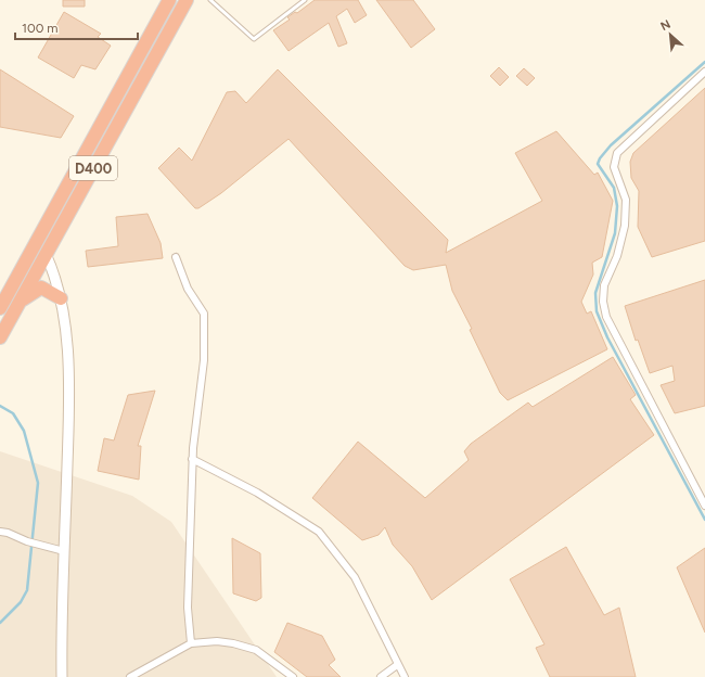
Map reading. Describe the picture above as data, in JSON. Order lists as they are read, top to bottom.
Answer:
{
  "streets": {
    "highway": ["D400"]
  },
  "scale_bar": "100 m",
  "north": "top left"
}
